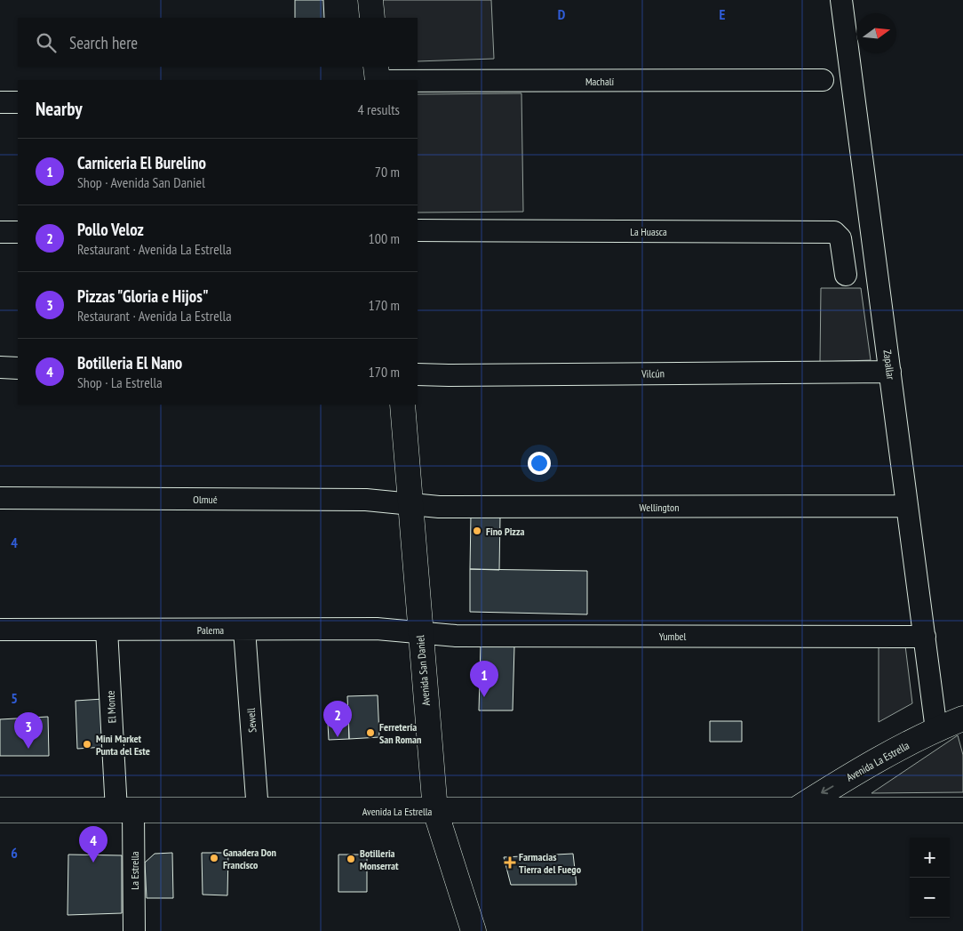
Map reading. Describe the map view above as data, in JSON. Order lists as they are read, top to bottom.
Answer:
{
  "streets": {
    "main road": ["Avenida San Daniel", "Avenida La Estrella"],
    "street": [
      "Machalí",
      "La Huasca",
      "Zapallar",
      "Vilcún",
      "Olmué",
      "Wellington",
      "Palema",
      "Yumbel",
      "El Monte",
      "Sewell",
      "La Estrella"
    ]
  },
  "crossings": [
    ["Zapallar", "Vilcún"],
    ["Zapallar", "Wellington"],
    ["Zapallar", "Yumbel"],
    ["Zapallar", "Avenida La Estrella"],
    ["Olmué", "Wellington"],
    ["Olmué", "Avenida San Daniel"],
    ["Wellington", "Avenida San Daniel"],
    ["Palema", "Yumbel"],
    ["Palema", "Avenida San Daniel"],
    ["Palema", "El Monte"],
    ["Palema", "Sewell"],
    ["Yumbel", "Avenida San Daniel"],
    ["Avenida San Daniel", "Avenida La Estrella"],
    ["El Monte", "Avenida La Estrella"],
    ["El Monte", "La Estrella"],
    ["Sewell", "Avenida La Estrella"],
    ["Avenida La Estrella", "La Estrella"]
  ],
  "places": {
    "other": [
      "Fino Pizza",
      "Ferretería San Roman",
      "Mini Market Punta del Este",
      "Ganadera Don Francisco",
      "Botilleria Monserrat"
    ],
    "health": ["Farmacias Tierra del Fuego"]
  },
  "north": "right",
  "page": {
    "search": "Search here",
    "heading": ["Nearby", "4 results"],
    "list": [
      {
        "mark": "1",
        "name": "Carniceria El Burelino",
        "note": "Shop · Avenida San Daniel",
        "value": "70 m"
      },
      {
        "mark": "2",
        "name": "Pollo Veloz",
        "note": "Restaurant · Avenida La Estrella",
        "value": "100 m"
      },
      {
        "mark": "3",
        "name": "Pizzas \"Gloria e Hijos\"",
        "note": "Restaurant · Avenida La Estrella",
        "value": "170 m"
      },
      {
        "mark": "4",
        "name": "Botilleria El Nano",
        "note": "Shop · La Estrella",
        "value": "170 m"
      }
    ],
    "pins": [
      "1",
      "2",
      "3",
      "4"
    ],
    "map_buttons": ["+", "−"]
  },
  "grid": {
    "columns": ["D", "E"],
    "rows": ["4", "5", "6"]
  }
}
